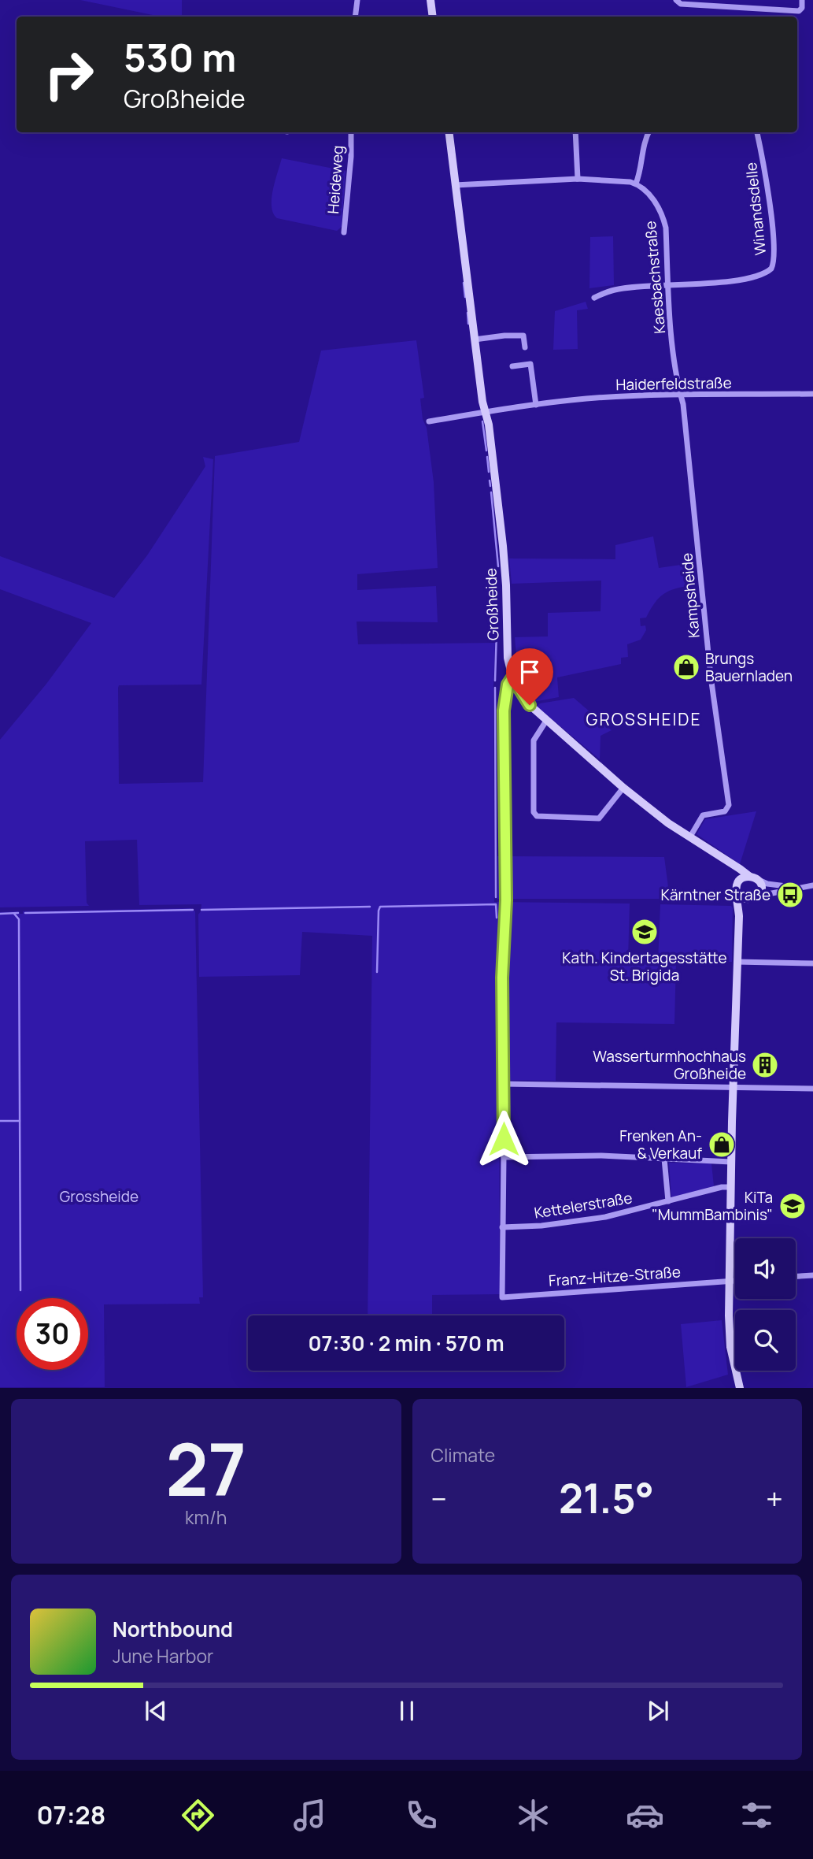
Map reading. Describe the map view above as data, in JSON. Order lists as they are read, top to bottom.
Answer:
{
  "streets": {
    "street": [
      "Heideweg",
      "Winandsdelle",
      "Kaesbachstraße",
      "Haiderfeldstraße",
      "Kampsheide",
      "Großheide",
      "Kettelerstraße",
      "Franz-Hitze-Straße"
    ]
  },
  "crossings": [
    ["Winandsdelle", "Kaesbachstraße"],
    ["Kaesbachstraße", "Haiderfeldstraße"],
    ["Kaesbachstraße", "Kampsheide"],
    ["Haiderfeldstraße", "Kampsheide"],
    ["Haiderfeldstraße", "Großheide"],
    ["Kampsheide", "Großheide"],
    ["Kettelerstraße", "Franz-Hitze-Straße"]
  ],
  "districts": ["GROSSHEIDE"],
  "parks": ["Grossheide"],
  "places": {
    "shop": ["Brungs Bauernladen", "Frenken An- & Verkauf"],
    "bus stop": ["Kärntner Straße"],
    "school or university": ["Kath. Kindertagesstätte St. Brigida", "KiTa \"MummBambinis\""],
    "building": ["Wasserturmhochhaus Großheide"]
  },
  "page": {
    "turn": ["530 m", "Großheide"],
    "limit": "30",
    "trip": "07:30 · 2 min · 570 m",
    "tile": [
      ["27", "km/h"],
      "Climate"
    ],
    "heat": ["−", "21.5°", "+"],
    "song": ["Northbound", "June Harbor"],
    "tabs": "07:28"
  }
}
